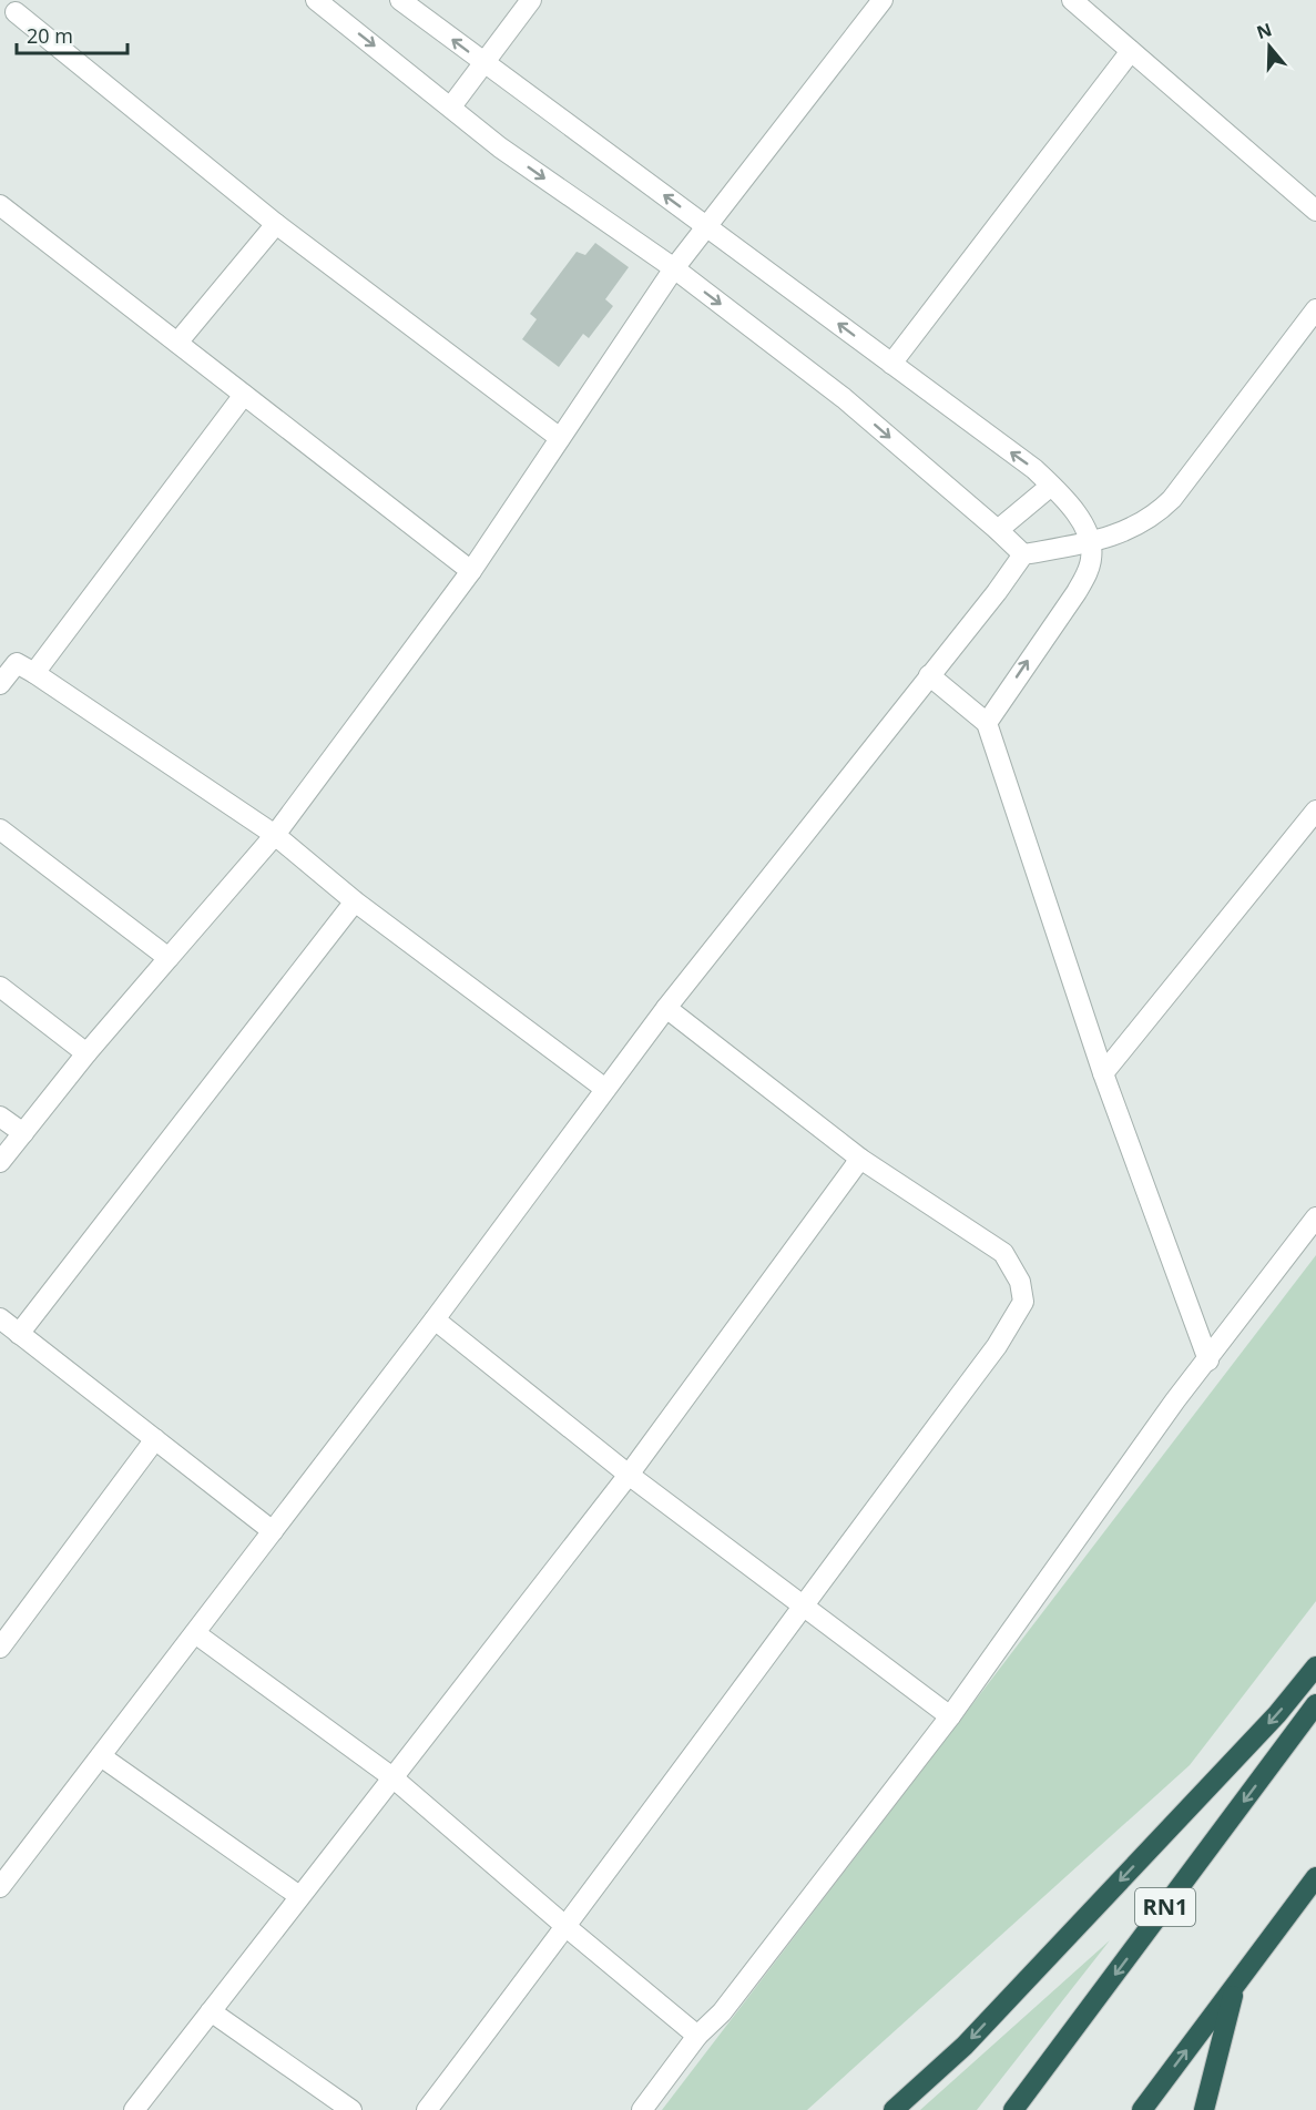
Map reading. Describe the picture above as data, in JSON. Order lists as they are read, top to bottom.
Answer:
{
  "streets": {
    "highway": ["RN1"]
  },
  "scale_bar": "20 m",
  "north": "top"
}
